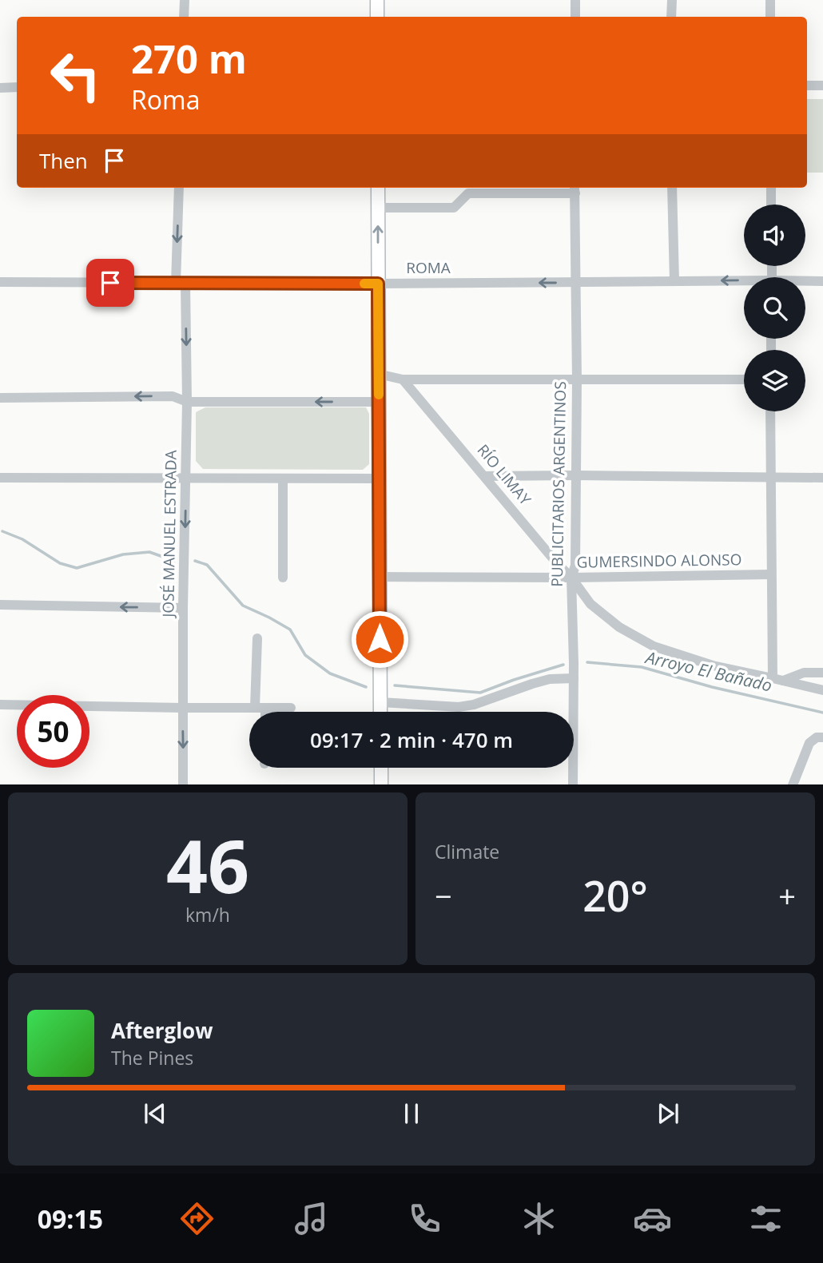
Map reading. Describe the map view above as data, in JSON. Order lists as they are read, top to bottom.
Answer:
{
  "streets": {
    "street": [
      "ROMA",
      "RÍO LIMAY",
      "PUBLICITARIOS ARGENTINOS",
      "JOSÉ MANUEL ESTRADA",
      "GUMERSINDO ALONSO"
    ]
  },
  "crossings": [
    ["ROMA", "PUBLICITARIOS ARGENTINOS"],
    ["ROMA", "JOSÉ MANUEL ESTRADA"],
    ["RÍO LIMAY", "PUBLICITARIOS ARGENTINOS"],
    ["RÍO LIMAY", "GUMERSINDO ALONSO"],
    ["PUBLICITARIOS ARGENTINOS", "GUMERSINDO ALONSO"]
  ],
  "one_way": ["JOSÉ MANUEL ESTRADA"],
  "water": ["Arroyo El Bañado"],
  "page": {
    "turn": ["270 m", "Roma"],
    "then": "Then",
    "limit": "50",
    "trip": "09:17 · 2 min · 470 m",
    "tile": [
      ["46", "km/h"],
      "Climate"
    ],
    "heat": ["−", "20°", "+"],
    "song": ["Afterglow", "The Pines"],
    "tabs": "09:15"
  }
}
